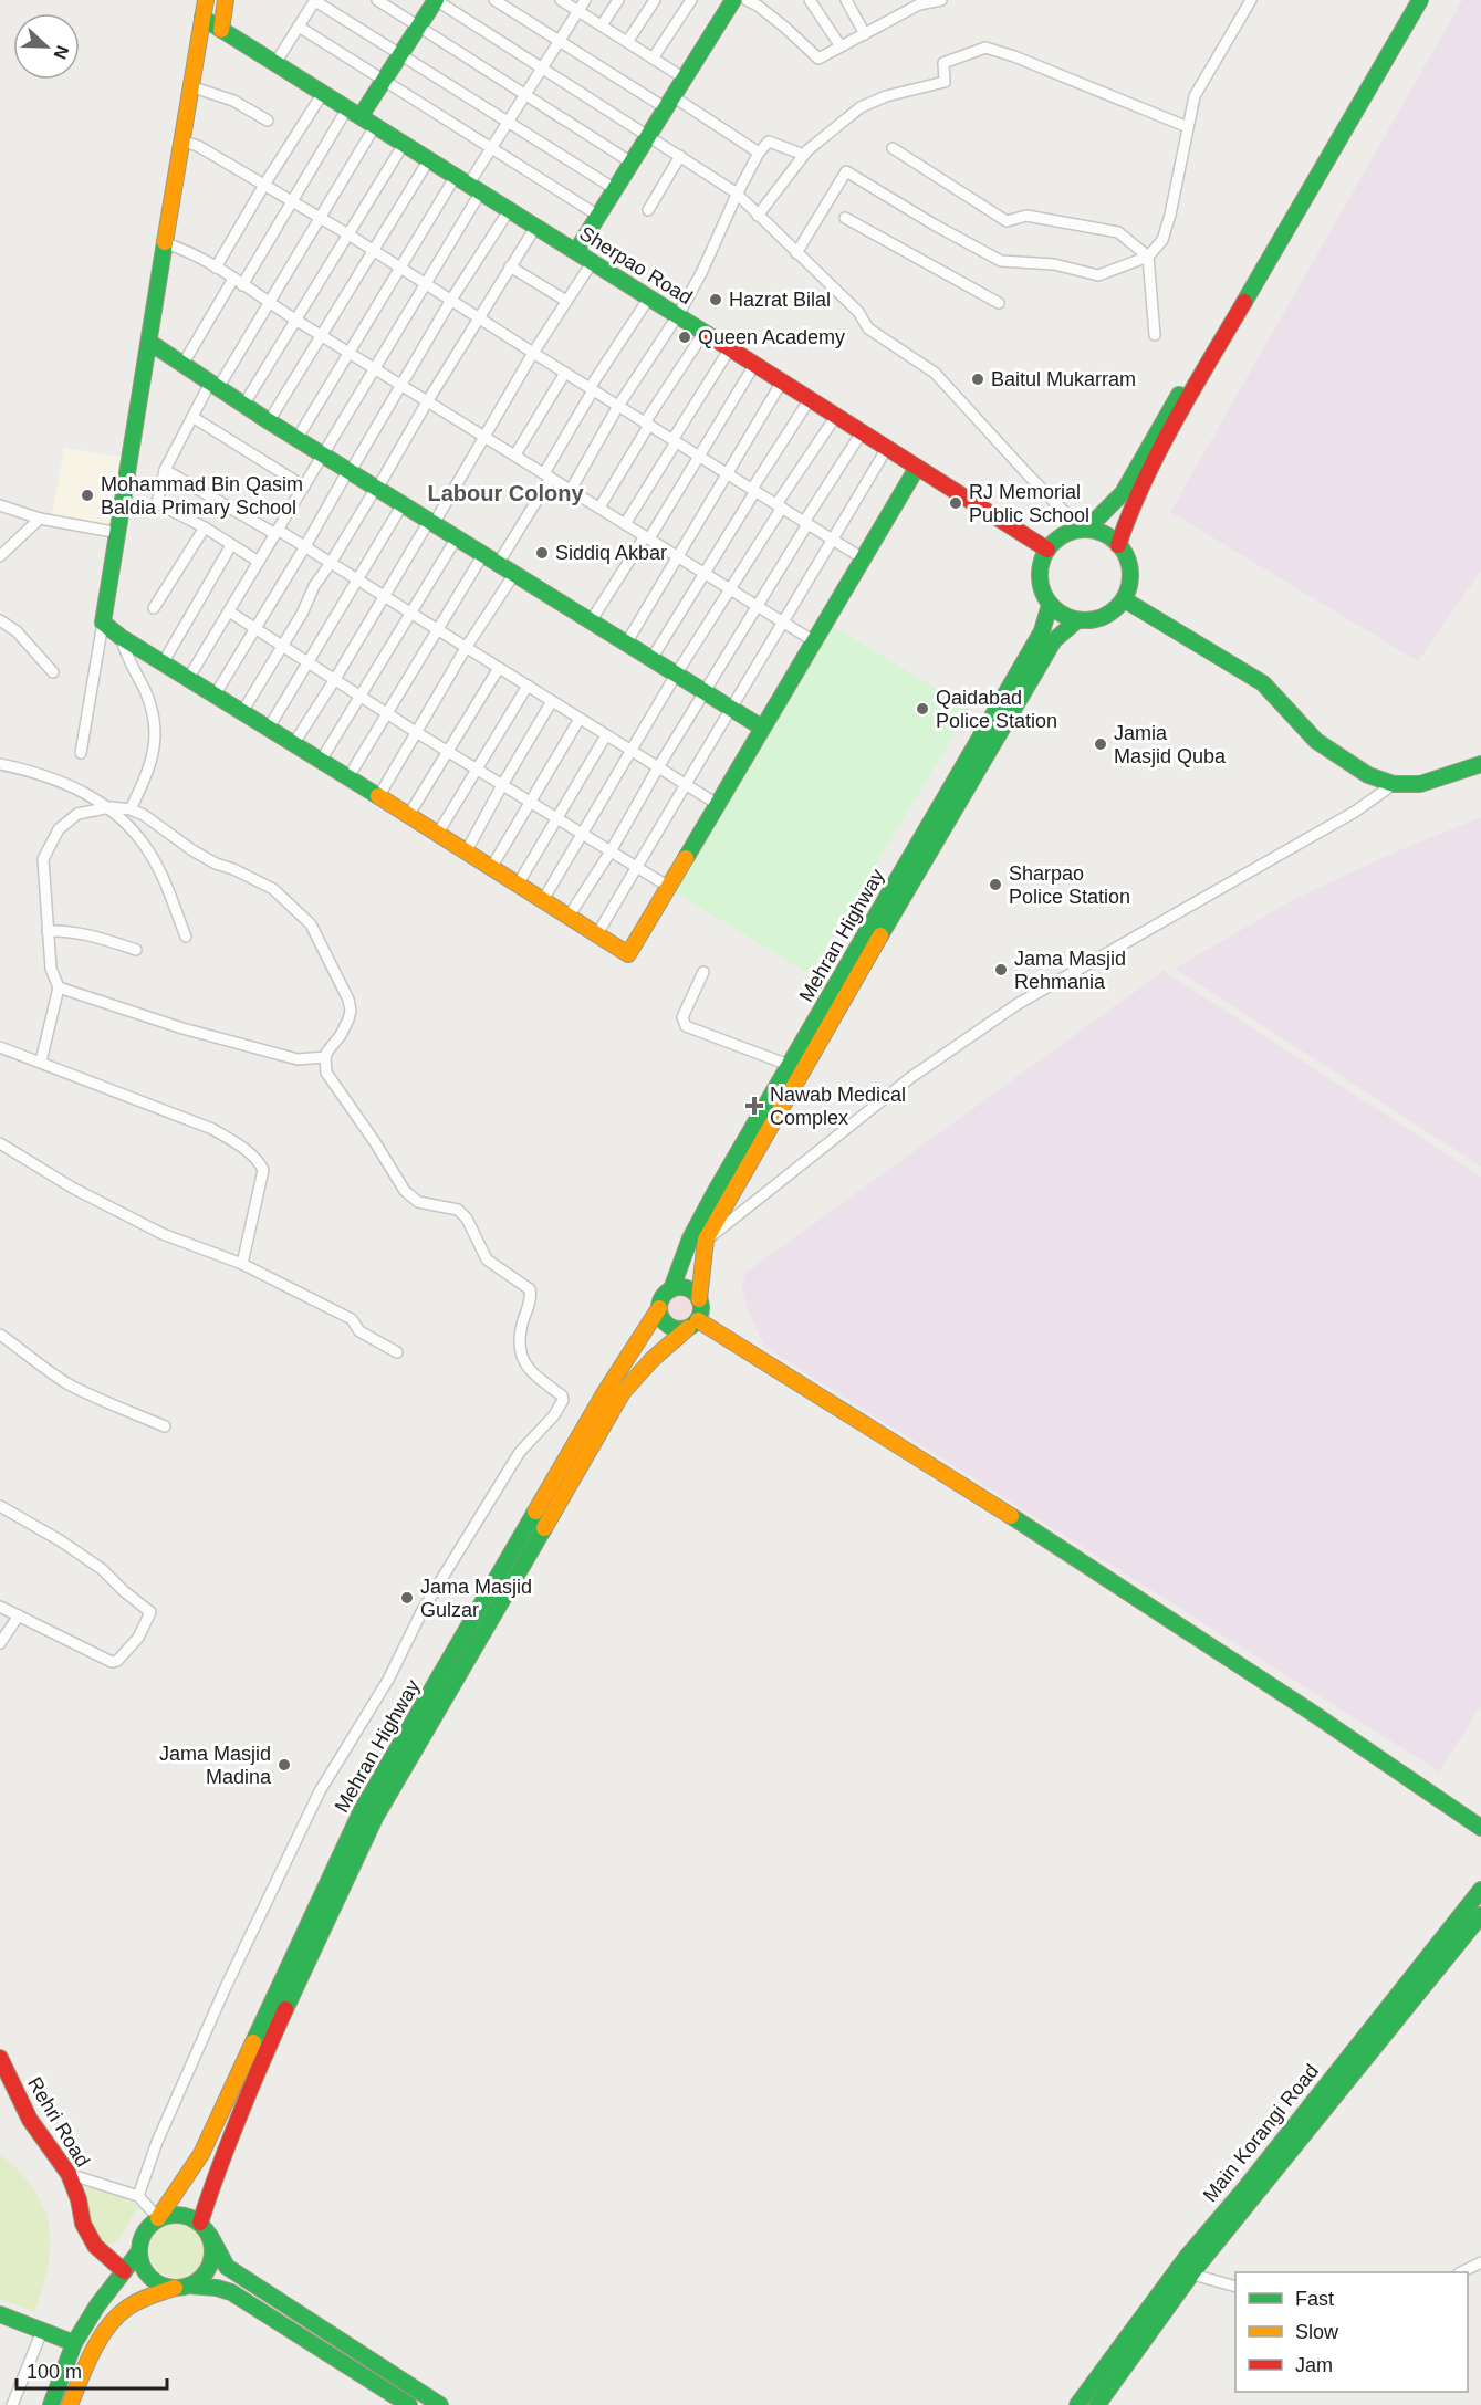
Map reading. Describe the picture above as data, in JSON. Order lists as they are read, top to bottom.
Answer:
{
  "streets": {
    "main road": [
      "Sherpao Road",
      "Mehran Highway",
      "Rehri Road",
      "Main Korangi Road"
    ]
  },
  "crossings": [
    ["Sherpao Road", "Mehran Highway"]
  ],
  "districts": ["Labour Colony"],
  "places": {
    "other": [
      "Hazrat Bilal",
      "Queen Academy",
      "Baitul Mukarram",
      "Mohammad Bin Qasim Baldia Primary School",
      "RJ Memorial Public School",
      "Siddiq Akbar",
      "Qaidabad Police Station",
      "Jamia Masjid Quba",
      "Sharpao Police Station",
      "Jama Masjid Rehmania",
      "Jama Masjid Gulzar",
      "Jama Masjid Madina"
    ],
    "health": ["Nawab Medical Complex"]
  },
  "legend": ["Fast", "Slow", "Jam"],
  "scale_bar": "100 m",
  "north": "right"
}
